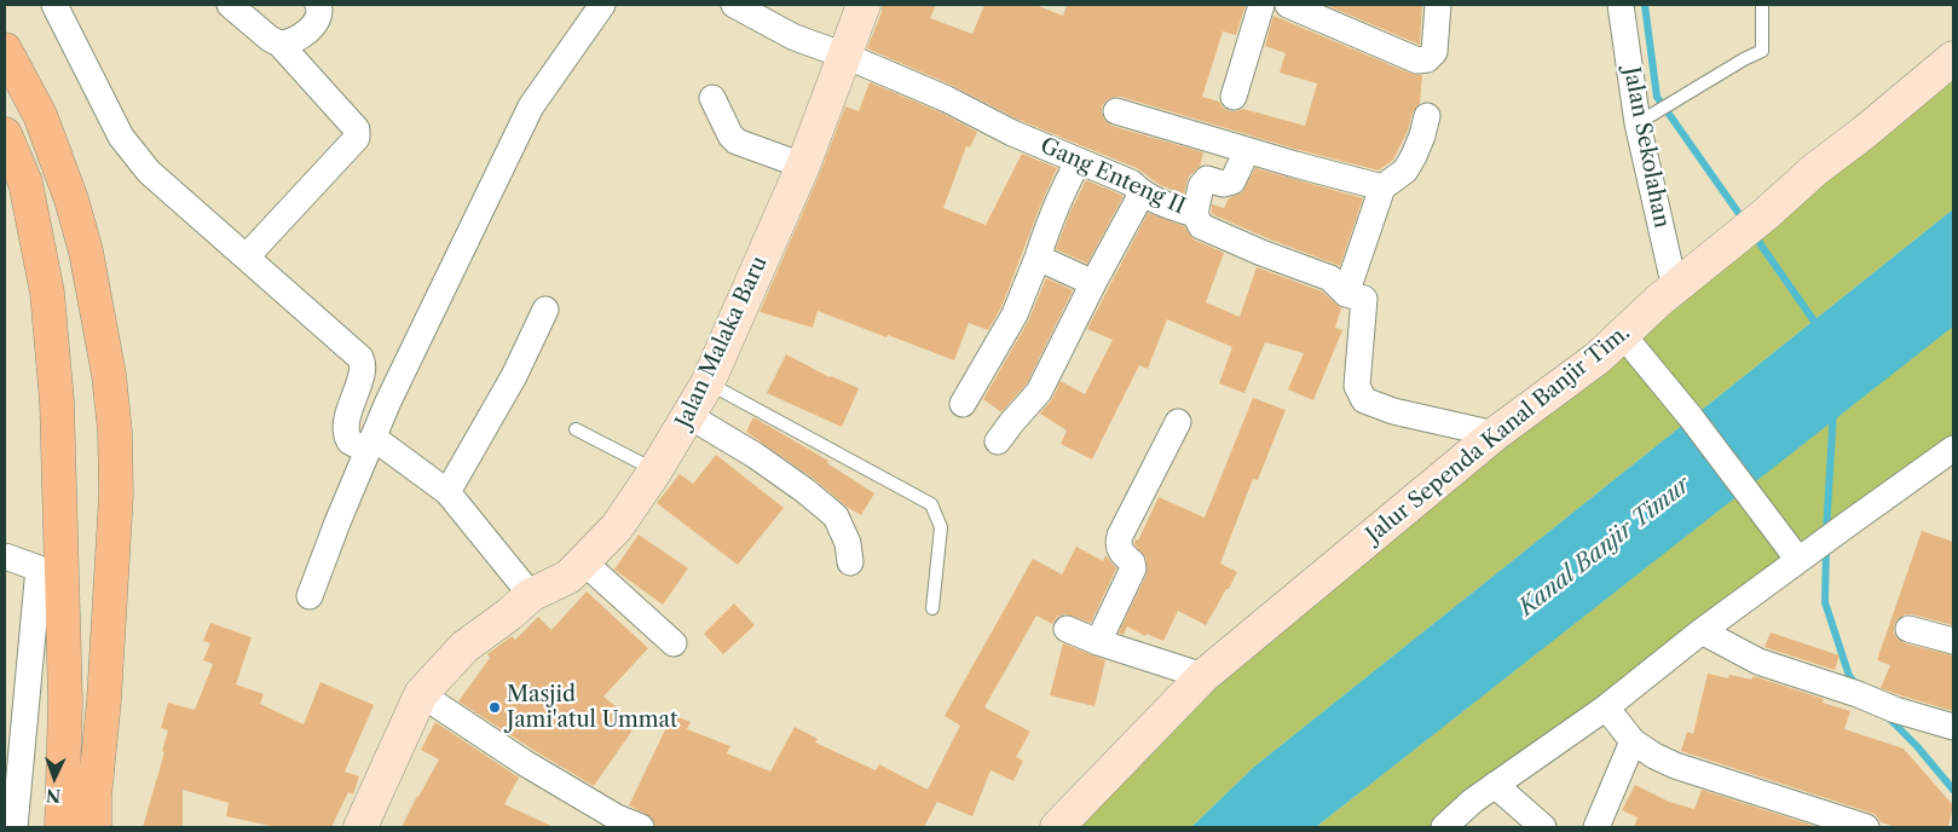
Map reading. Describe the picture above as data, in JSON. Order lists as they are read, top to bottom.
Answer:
{
  "streets": {
    "street": [
      "Jalan Sekolahan",
      "Gang Enteng II",
      "Jalan Malaka Baru",
      "Jalur Sependa Kanal Banjir Tim."
    ]
  },
  "crossings": [
    ["Jalan Sekolahan", "Jalur Sependa Kanal Banjir Tim."],
    ["Gang Enteng II", "Jalan Malaka Baru"],
    ["Gang Enteng II", "Jalur Sependa Kanal Banjir Tim."]
  ],
  "water": ["Kanal Banjir Timur"],
  "places": ["Masjid Jami'atul Ummat"],
  "north": "bottom"
}
